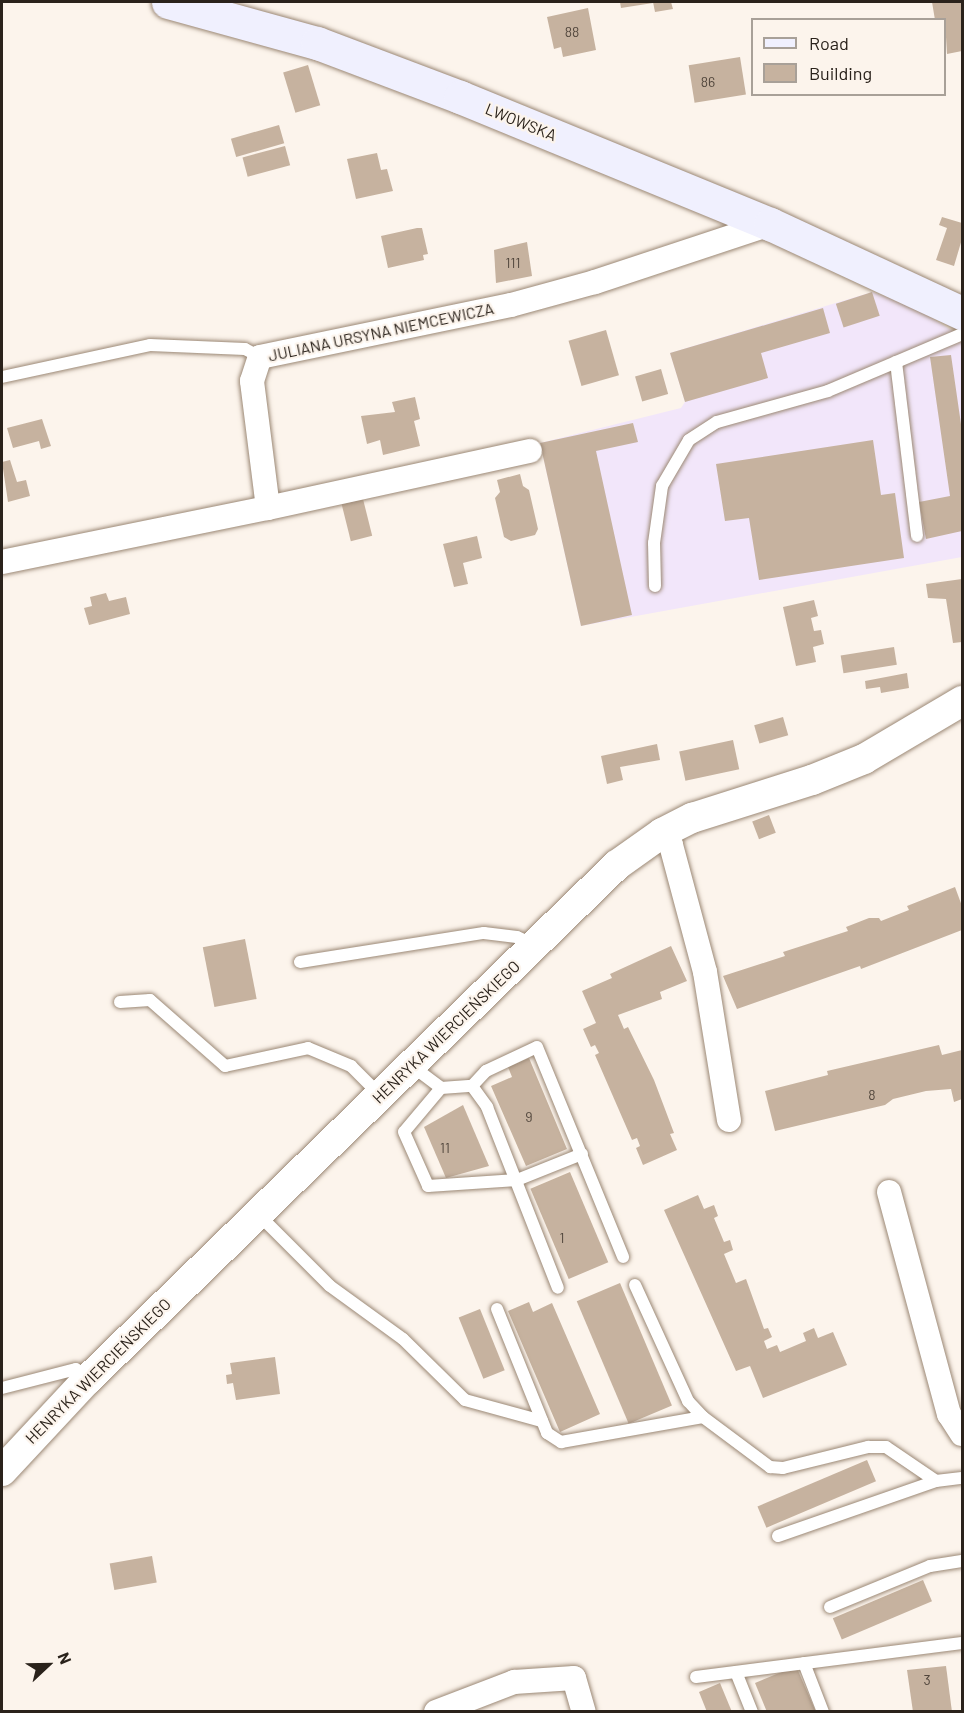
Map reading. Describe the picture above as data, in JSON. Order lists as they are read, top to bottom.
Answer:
{
  "streets": {
    "main road": ["LWOWSKA"],
    "street": ["JULIANA URSYNA NIEMCEWICZA", "HENRYKA WIERCIEŃSKIEGO"]
  },
  "crossings": [
    ["LWOWSKA", "JULIANA URSYNA NIEMCEWICZA"]
  ],
  "house_numbers": [
    "88",
    "86",
    "111",
    "8",
    "9",
    "11",
    "1",
    "3"
  ],
  "legend": ["Road", "Building"],
  "north": "right"
}
